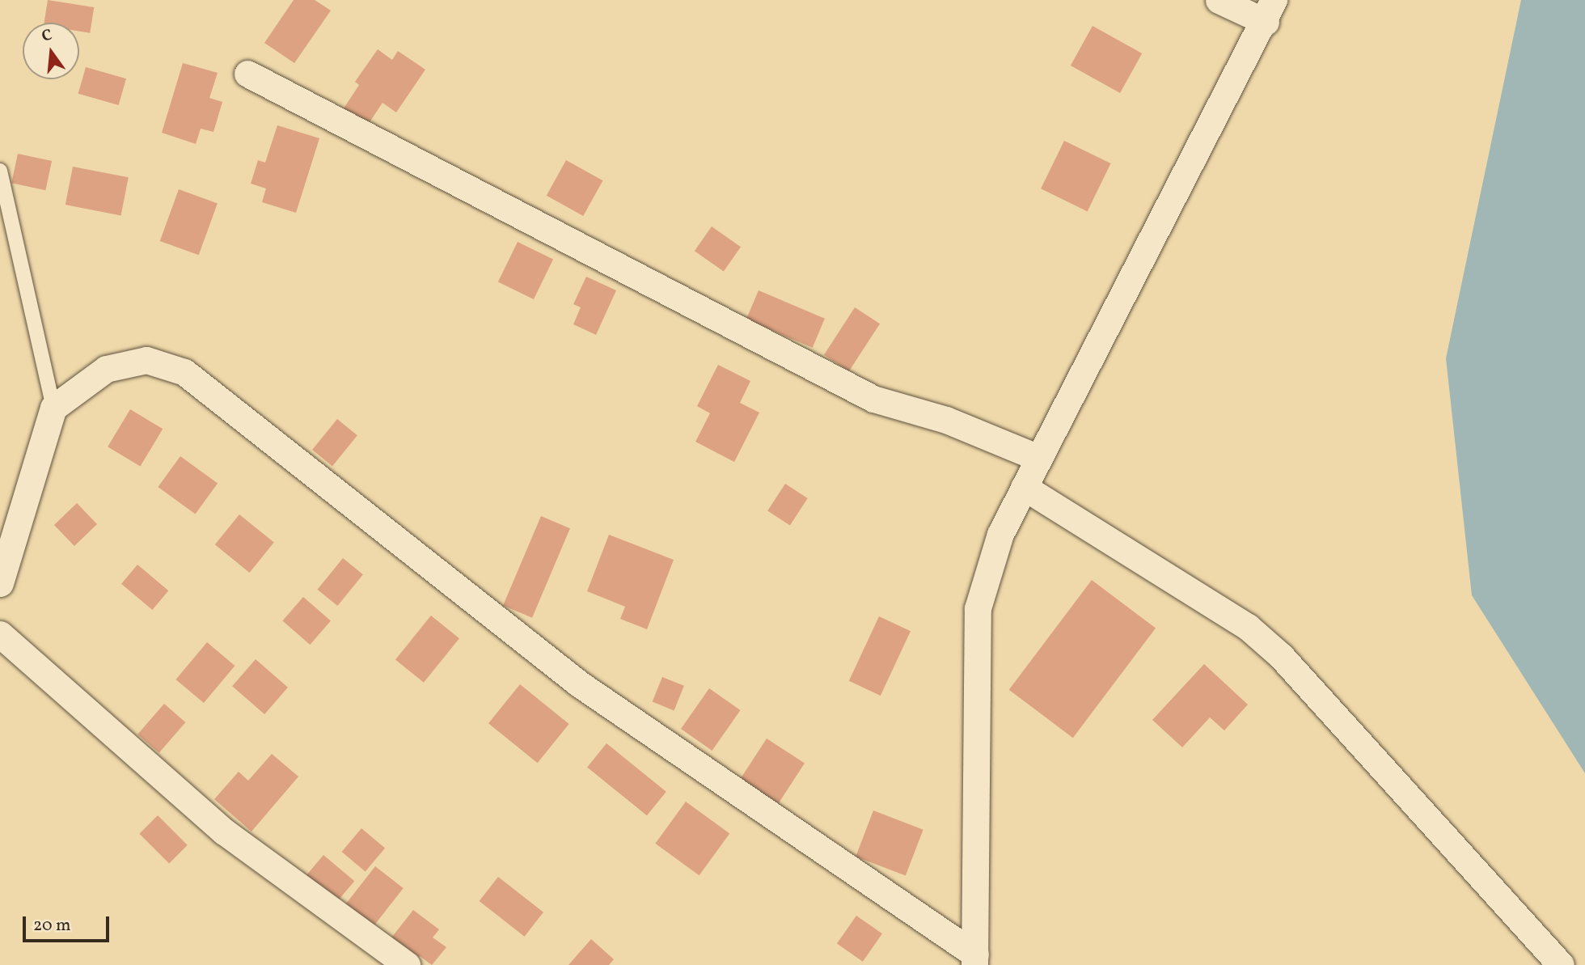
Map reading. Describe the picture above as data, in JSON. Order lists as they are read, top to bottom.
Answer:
{
  "scale_bar": "20 m",
  "north": "top"
}
